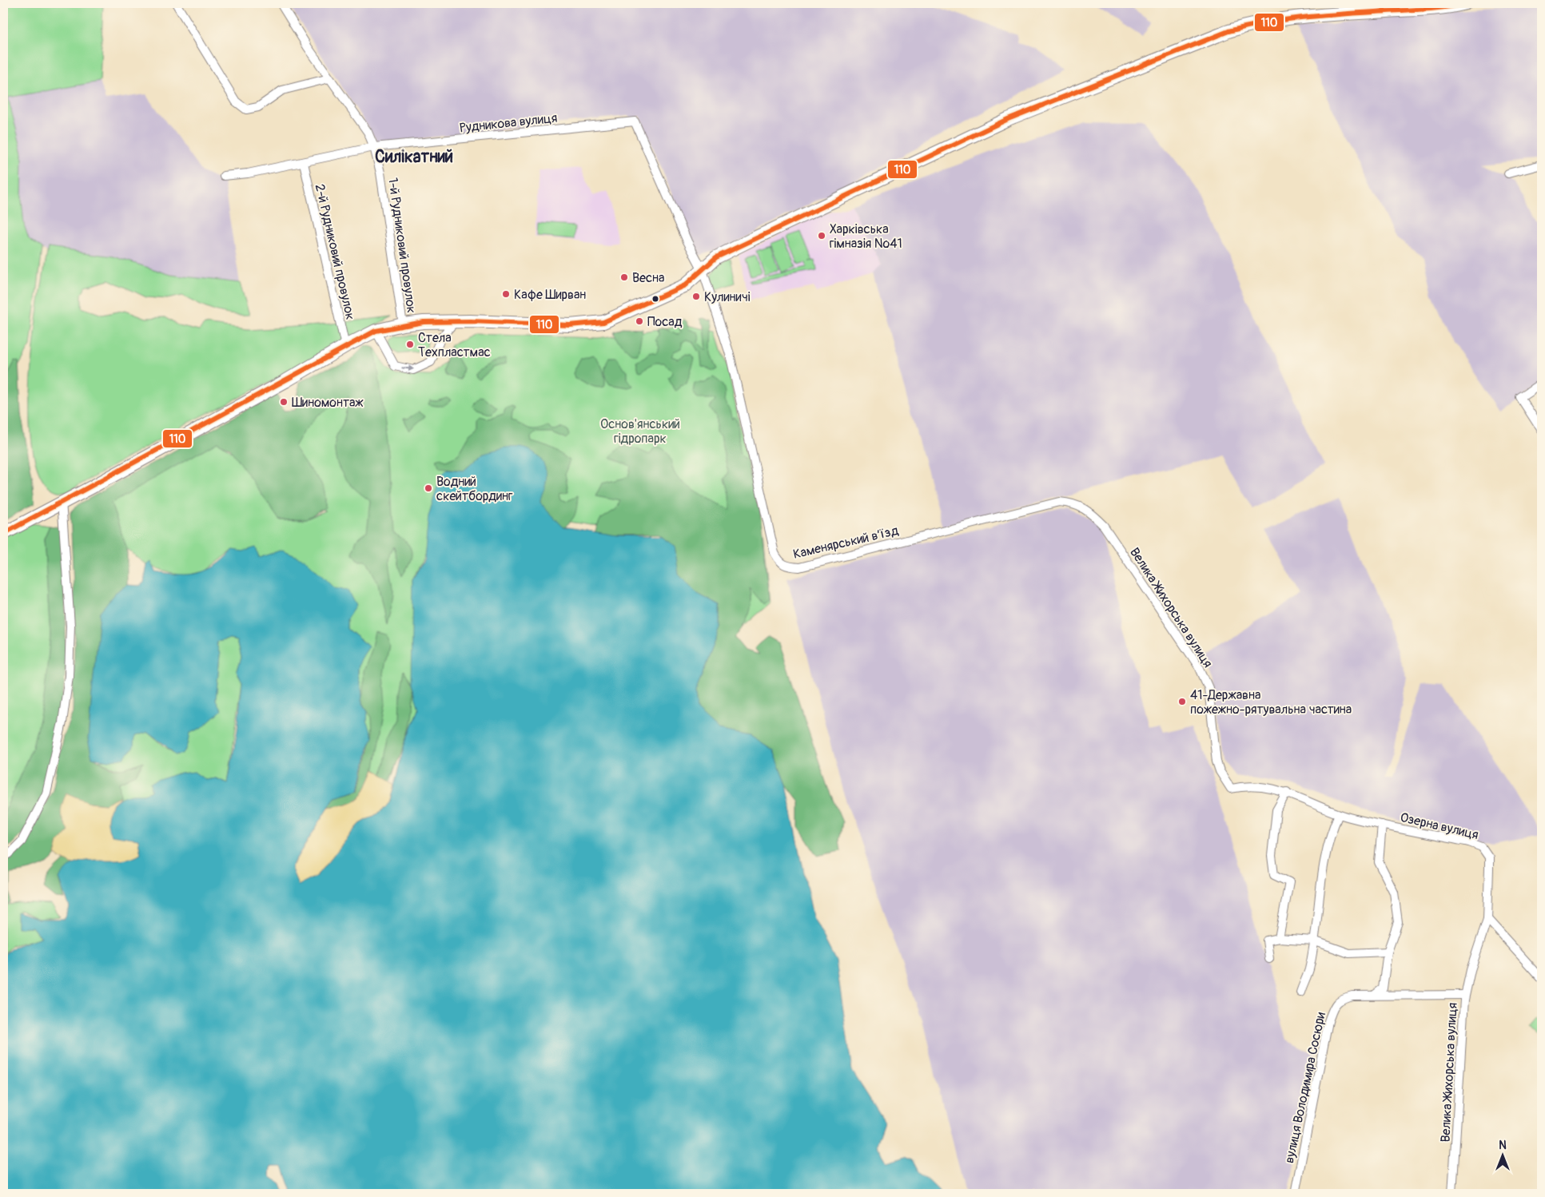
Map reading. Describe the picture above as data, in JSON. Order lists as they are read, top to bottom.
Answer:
{
  "streets": {
    "street": [
      "Рудникова вулиця",
      "1-й Рудниковий провулок",
      "2-й Рудниковий провулок",
      "Каменярський в’їзд",
      "Велика Жихорська вулиця",
      "Озерна вулиця",
      "вулиця Володимира Сосюри"
    ]
  },
  "crossings": [
    ["Рудникова вулиця", "1-й Рудниковий провулок"],
    ["Рудникова вулиця", "2-й Рудниковий провулок"],
    ["Рудникова вулиця", "Каменярський в’їзд"],
    ["Каменярський в’їзд", "Велика Жихорська вулиця"],
    ["Велика Жихорська вулиця", "Озерна вулиця"],
    ["Велика Жихорська вулиця", "вулиця Володимира Сосюри"],
    ["Озерна вулиця", "вулиця Володимира Сосюри"]
  ],
  "districts": ["Силікатний"],
  "parks": ["Основ'янський гідропарк"],
  "places": [
    "Харківська гімназія №41",
    "Весна",
    "Кафе Ширван",
    "Кулиничі",
    "Посад",
    "Стела Техпластмас",
    "Шиномонтаж",
    "Водний скейтбординг",
    "41-Державна пожежно-рятувальна частина"
  ],
  "lines": ["transit line 110"],
  "north": "top"
}
